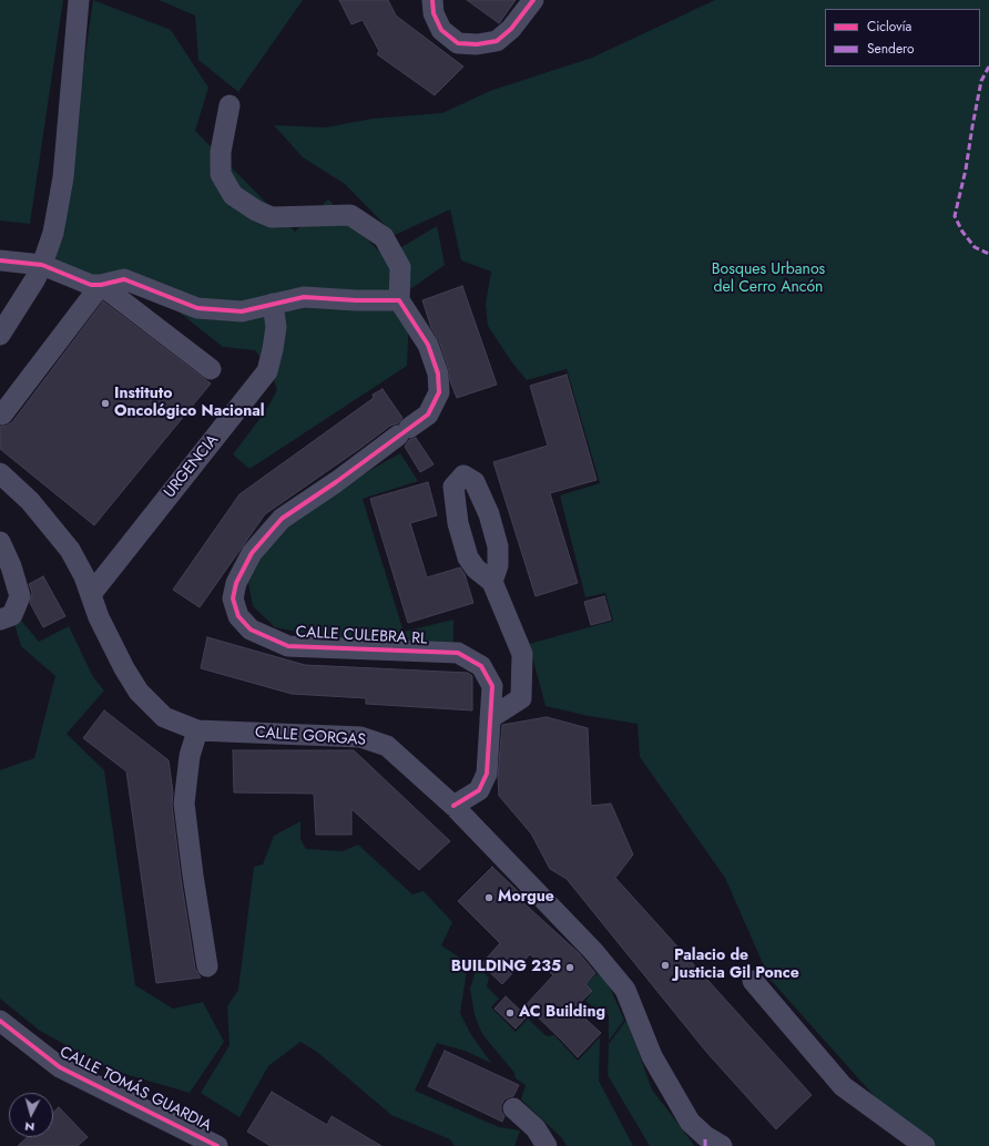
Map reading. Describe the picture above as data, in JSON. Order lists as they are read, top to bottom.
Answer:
{
  "streets": {
    "street": [
      "URGENCIA",
      "CALLE CULEBRA RL",
      "CALLE GORGAS",
      "CALLE TOMÁS GUARDIA"
    ]
  },
  "crossings": [
    ["URGENCIA", "CALLE GORGAS"],
    ["CALLE CULEBRA RL", "CALLE GORGAS"]
  ],
  "parks": ["Bosques Urbanos del Cerro Ancón"],
  "places": [
    "Instituto Oncológico Nacional",
    "Morgue",
    "Palacio de Justicia Gil Ponce",
    "BUILDING 235",
    "AC Building"
  ],
  "legend": ["Ciclovía", "Sendero"],
  "north": "bottom"
}
